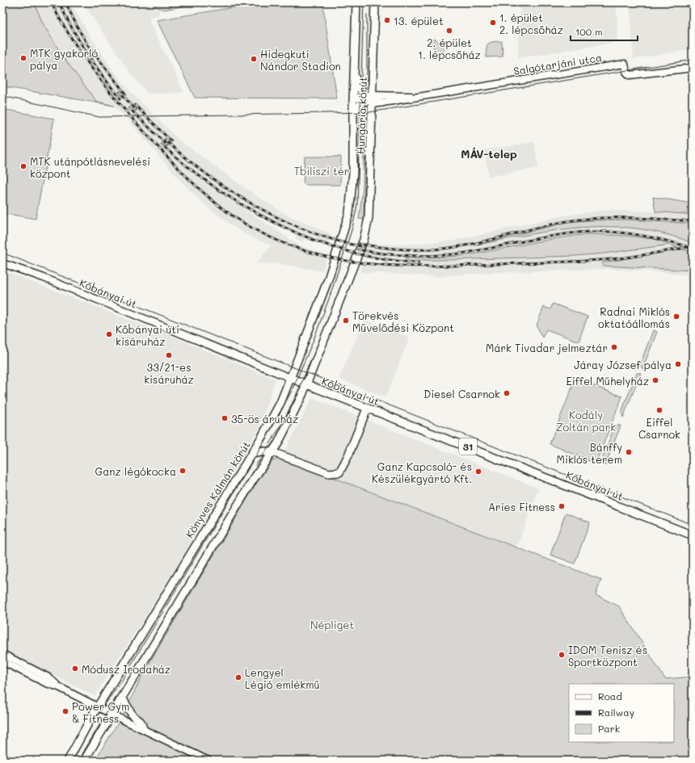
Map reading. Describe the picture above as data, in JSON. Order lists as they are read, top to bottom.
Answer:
{
  "streets": {
    "main road": [
      "Hungária körút",
      "Kőbányai út",
      "31",
      "Könyves Kálmán körút"
    ],
    "street": ["Salgótarjáni utca"]
  },
  "crossings": [
    ["Salgótarjáni utca", "Hungária körút"],
    ["Hungária körút", "Kőbányai út"],
    ["Hungária körút", "Könyves Kálmán körút"],
    ["Kőbányai út", "Könyves Kálmán körút"]
  ],
  "districts": ["MÁV-telep"],
  "parks": ["Tbiliszi tér", "Kodály Zoltán park", "Népliget"],
  "places": [
    "13. épület",
    "1. épület 2. lépcsőház",
    "2. épület 1. lépcsőház",
    "MTK gyakorló pálya",
    "Hidegkuti Nándor Stadion",
    "MTK utánpótlásnevelési központ",
    "Radnai Miklós oktatóállomás",
    "Törekvés Művelődési Központ",
    "Kőbányai úti kisáruház",
    "Márk Tivadar jelmeztár",
    "33/21-es kisáruház",
    "Járay József pálya",
    "Eiffel Műhelyház",
    "Diesel Csarnok",
    "Eiffel Csarnok",
    "35-ös áruház",
    "Bánffy Miklós terem",
    "Ganz légókocka",
    "Ganz Kapcsoló- és Készülékgyártó Kft.",
    "Aries Fitness",
    "IDOM Tenisz és Sportközpont",
    "Módusz Irodaház",
    "Lengyel Légió emlékmű",
    "Power Gym & Fitness"
  ],
  "legend": ["Road", "Railway", "Park"],
  "scale_bar": "100 m"
}
